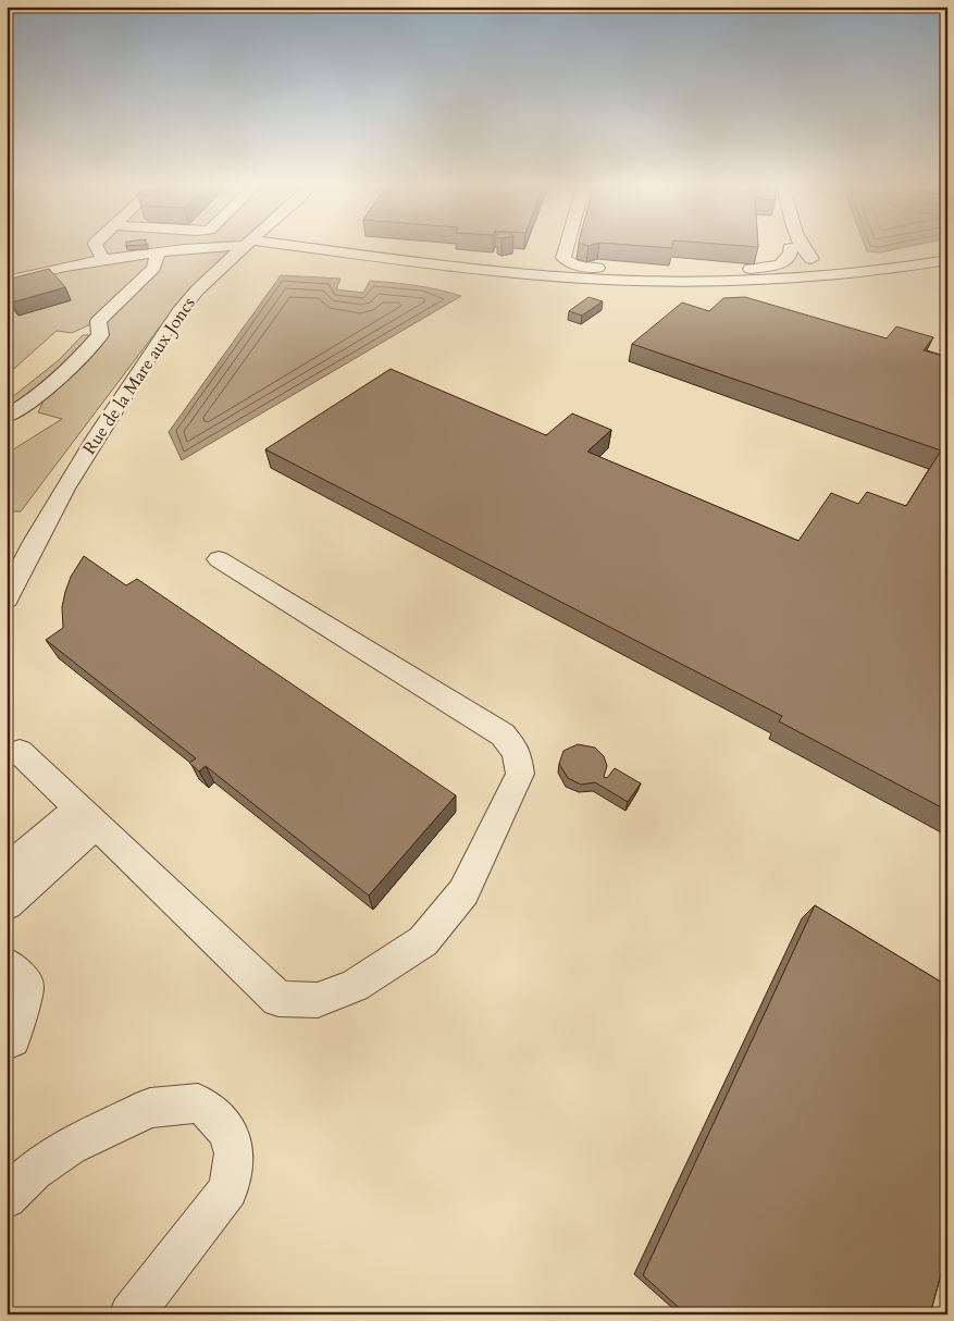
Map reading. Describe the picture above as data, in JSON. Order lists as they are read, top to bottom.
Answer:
{
  "streets": {
    "street": ["Rue de la Mare aux Joncs"]
  }
}
